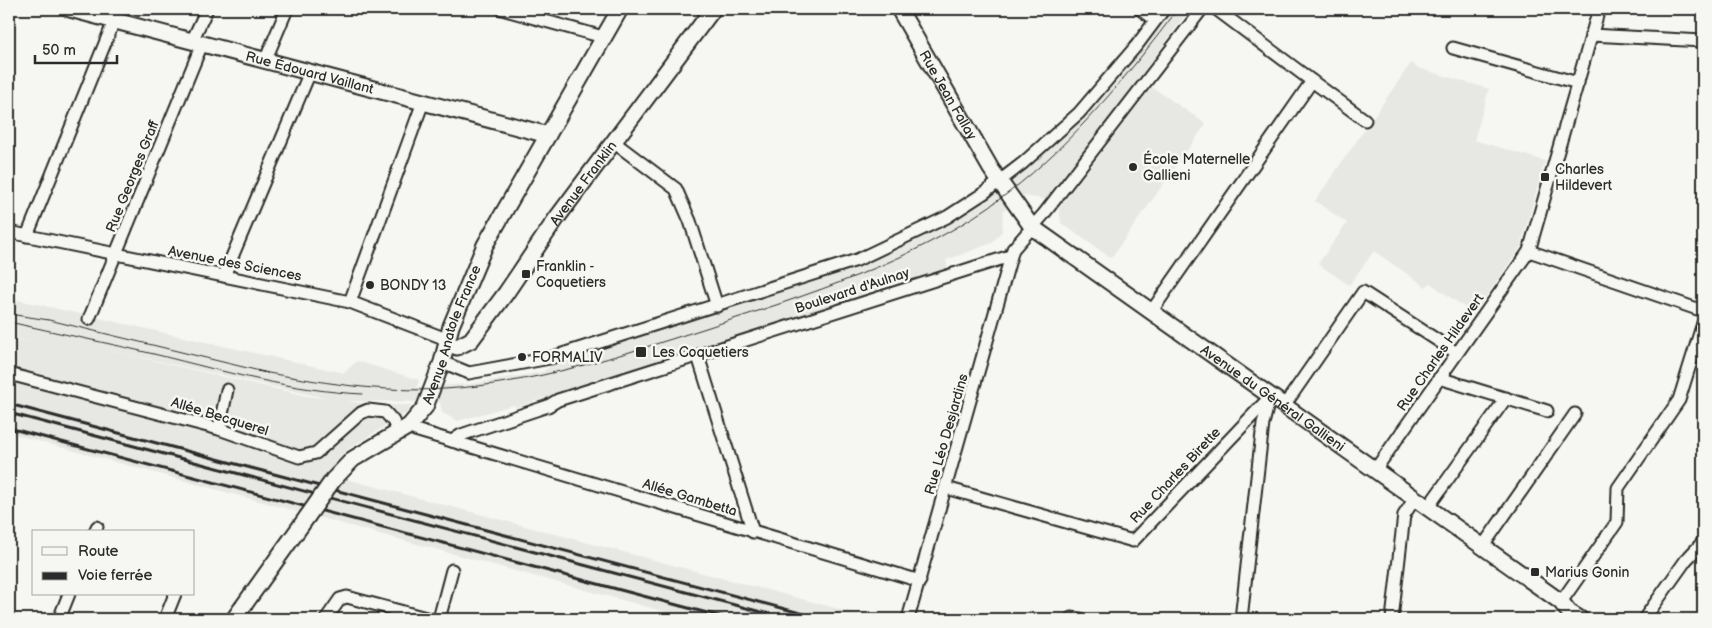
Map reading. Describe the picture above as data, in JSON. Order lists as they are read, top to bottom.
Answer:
{
  "streets": {
    "street": [
      "Rue Édouard Vaillant",
      "Rue Jean Fallay",
      "Rue Georges Graff",
      "Avenue Franklin",
      "Avenue des Sciences",
      "Boulevard d'Aulnay",
      "Avenue Anatole France",
      "Rue Charles Hildevert",
      "Avenue du Général Gallieni",
      "Allée Becquerel",
      "Rue Léo Desjardins",
      "Rue Charles Birette",
      "Allée Gambetta"
    ]
  },
  "crossings": [
    ["Rue Édouard Vaillant", "Rue Georges Graff"],
    ["Rue Édouard Vaillant", "Avenue Anatole France"],
    ["Rue Jean Fallay", "Boulevard d'Aulnay"],
    ["Rue Jean Fallay", "Avenue du Général Gallieni"],
    ["Rue Georges Graff", "Avenue des Sciences"],
    ["Avenue Franklin", "Avenue des Sciences"],
    ["Avenue Franklin", "Avenue Anatole France"],
    ["Avenue des Sciences", "Avenue Anatole France"],
    ["Boulevard d'Aulnay", "Avenue Anatole France"],
    ["Boulevard d'Aulnay", "Avenue du Général Gallieni"],
    ["Boulevard d'Aulnay", "Rue Léo Desjardins"],
    ["Boulevard d'Aulnay", "Allée Gambetta"],
    ["Avenue Anatole France", "Allée Becquerel"],
    ["Rue Charles Hildevert", "Avenue du Général Gallieni"],
    ["Avenue du Général Gallieni", "Rue Charles Birette"],
    ["Rue Léo Desjardins", "Rue Charles Birette"],
    ["Rue Léo Desjardins", "Allée Gambetta"]
  ],
  "places": {
    "other": ["École Maternelle Gallieni", "BONDY 13", "FORMALIV"],
    "transit": [
      "Charles Hildevert",
      "Franklin - Coquetiers",
      "Les Coquetiers",
      "Marius Gonin"
    ]
  },
  "legend": ["Route", "Voie ferrée"],
  "scale_bar": "50 m"
}
